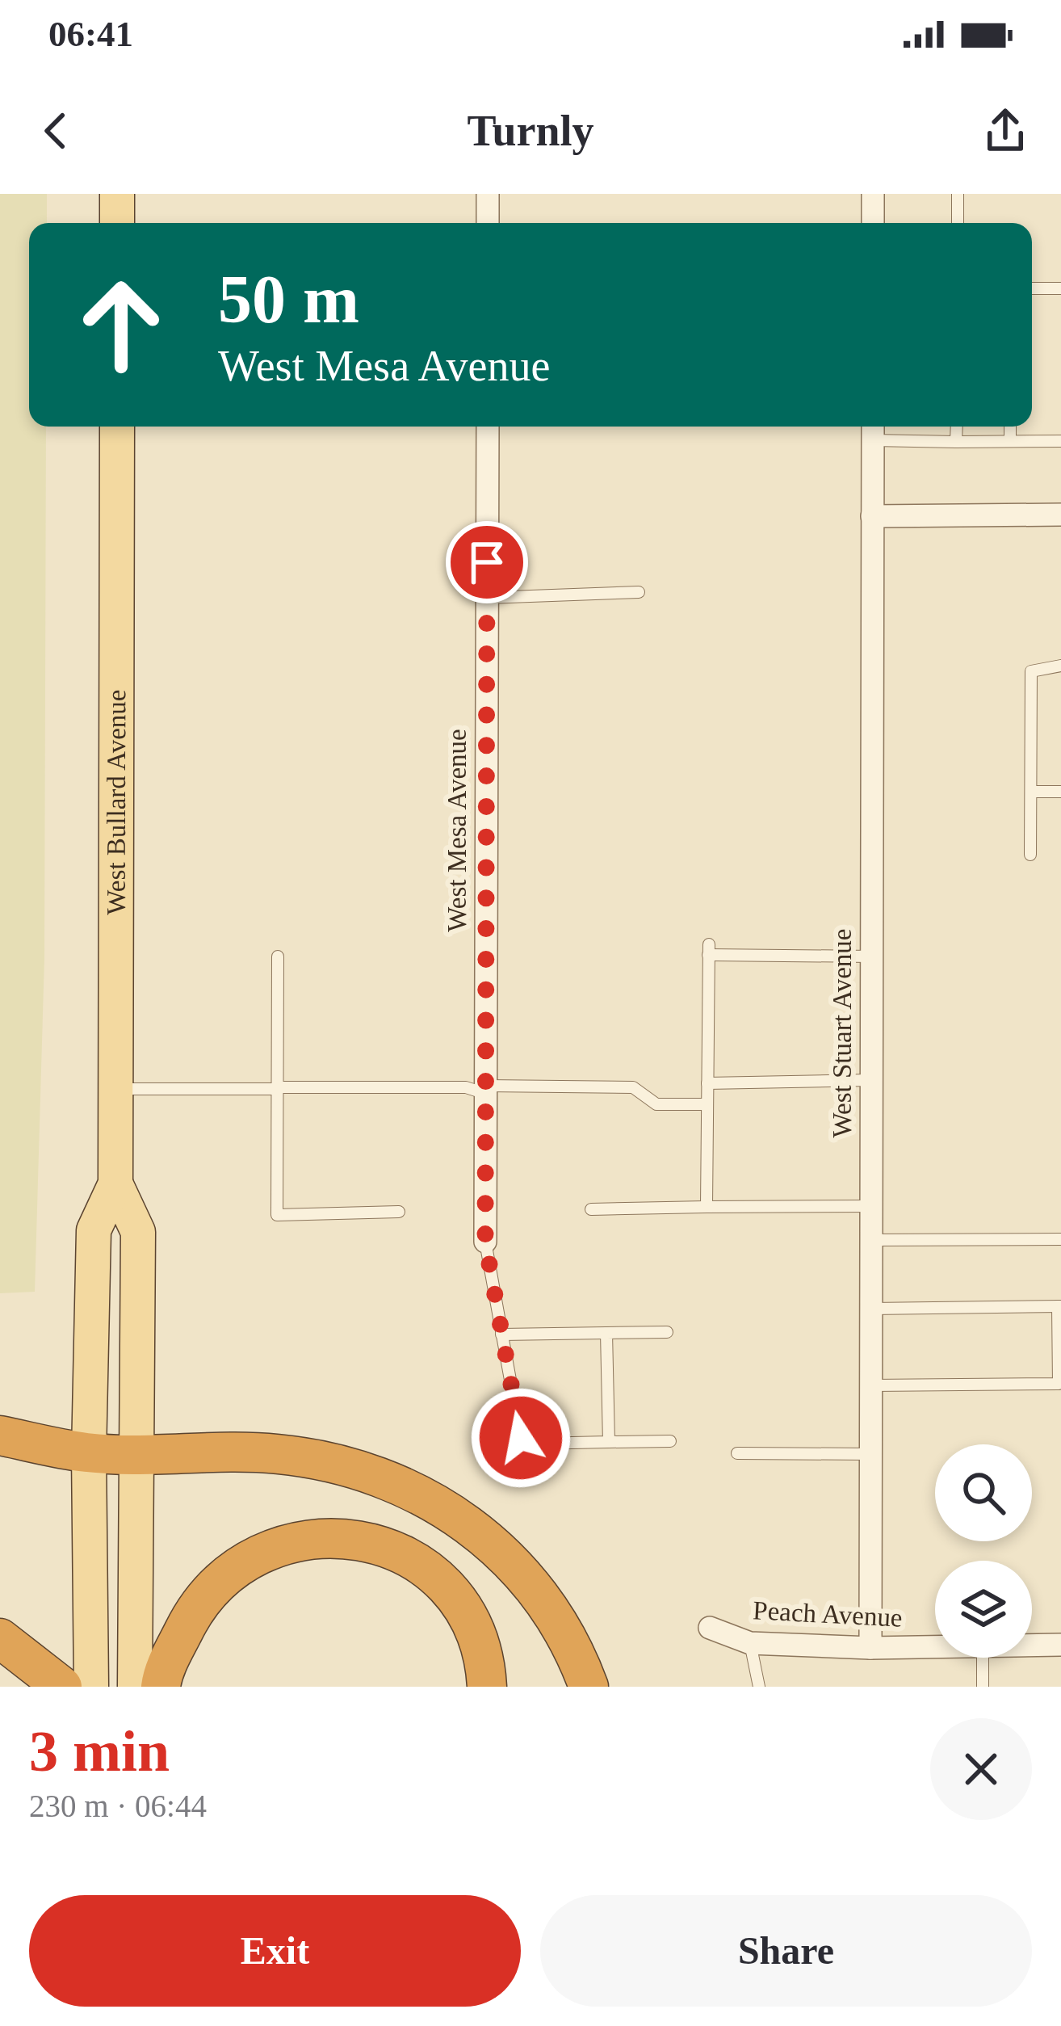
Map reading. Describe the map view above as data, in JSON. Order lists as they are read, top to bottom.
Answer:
{
  "streets": {
    "main road": ["West Bullard Avenue"],
    "street": ["West Mesa Avenue", "West Stuart Avenue", "Peach Avenue"]
  },
  "crossings": [
    ["West Stuart Avenue", "Peach Avenue"]
  ],
  "page": {
    "status": "06:41",
    "header": "Turnly",
    "turn": ["50 m", "West Mesa Avenue"],
    "heading": ["3 min", "230 m · 06:44"],
    "buttons": ["Exit", "Share"]
  }
}
